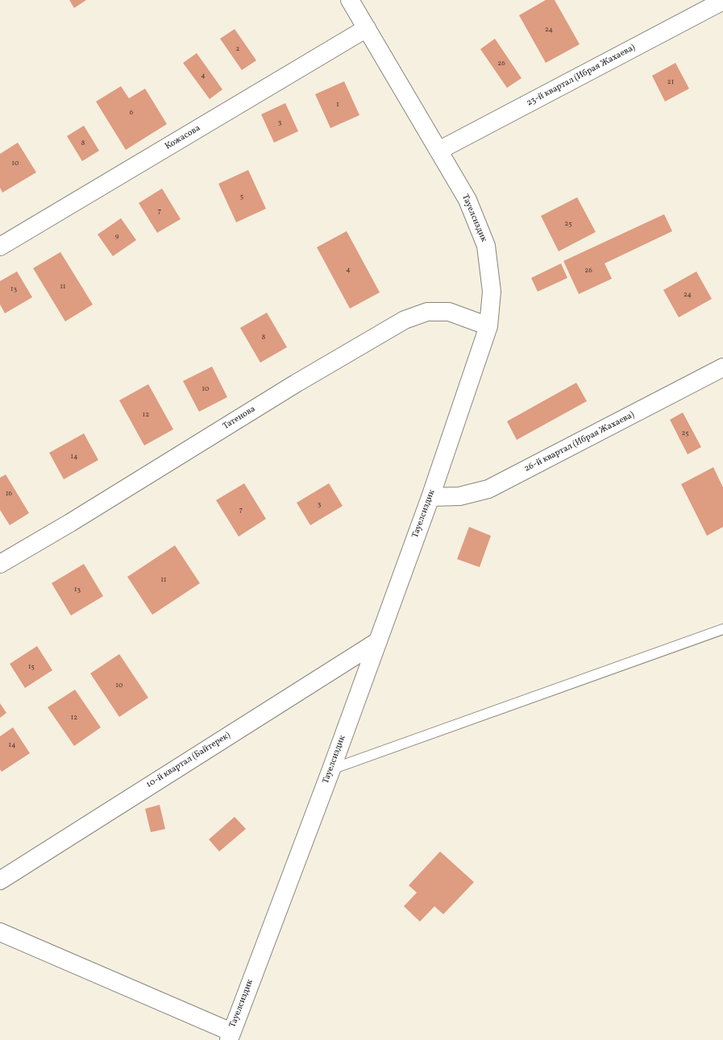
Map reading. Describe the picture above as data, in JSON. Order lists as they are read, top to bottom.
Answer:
{
  "streets": {
    "street": [
      "23-й квартал (Ибрая Жахаева)",
      "Кожасова",
      "Тауелсиздик",
      "Татенова",
      "26-й квартал (Ибрая Жахаева)",
      "10-й квартал (Байтерек)"
    ]
  },
  "crossings": [
    ["23-й квартал (Ибрая Жахаева)", "Тауелсиздик"],
    ["Кожасова", "Тауелсиздик"],
    ["Тауелсиздик", "Татенова"],
    ["Тауелсиздик", "26-й квартал (Ибрая Жахаева)"],
    ["Тауелсиздик", "10-й квартал (Байтерек)"]
  ],
  "house_numbers": [
    "24",
    "2",
    "26",
    "4",
    "21",
    "1",
    "6",
    "3",
    "8",
    "10",
    "5",
    "7",
    "25",
    "9",
    "4",
    "26",
    "11",
    "13",
    "24",
    "8",
    "10",
    "12",
    "25",
    "14",
    "16",
    "3",
    "7",
    "11",
    "13",
    "15",
    "10",
    "12",
    "14"
  ]
}
